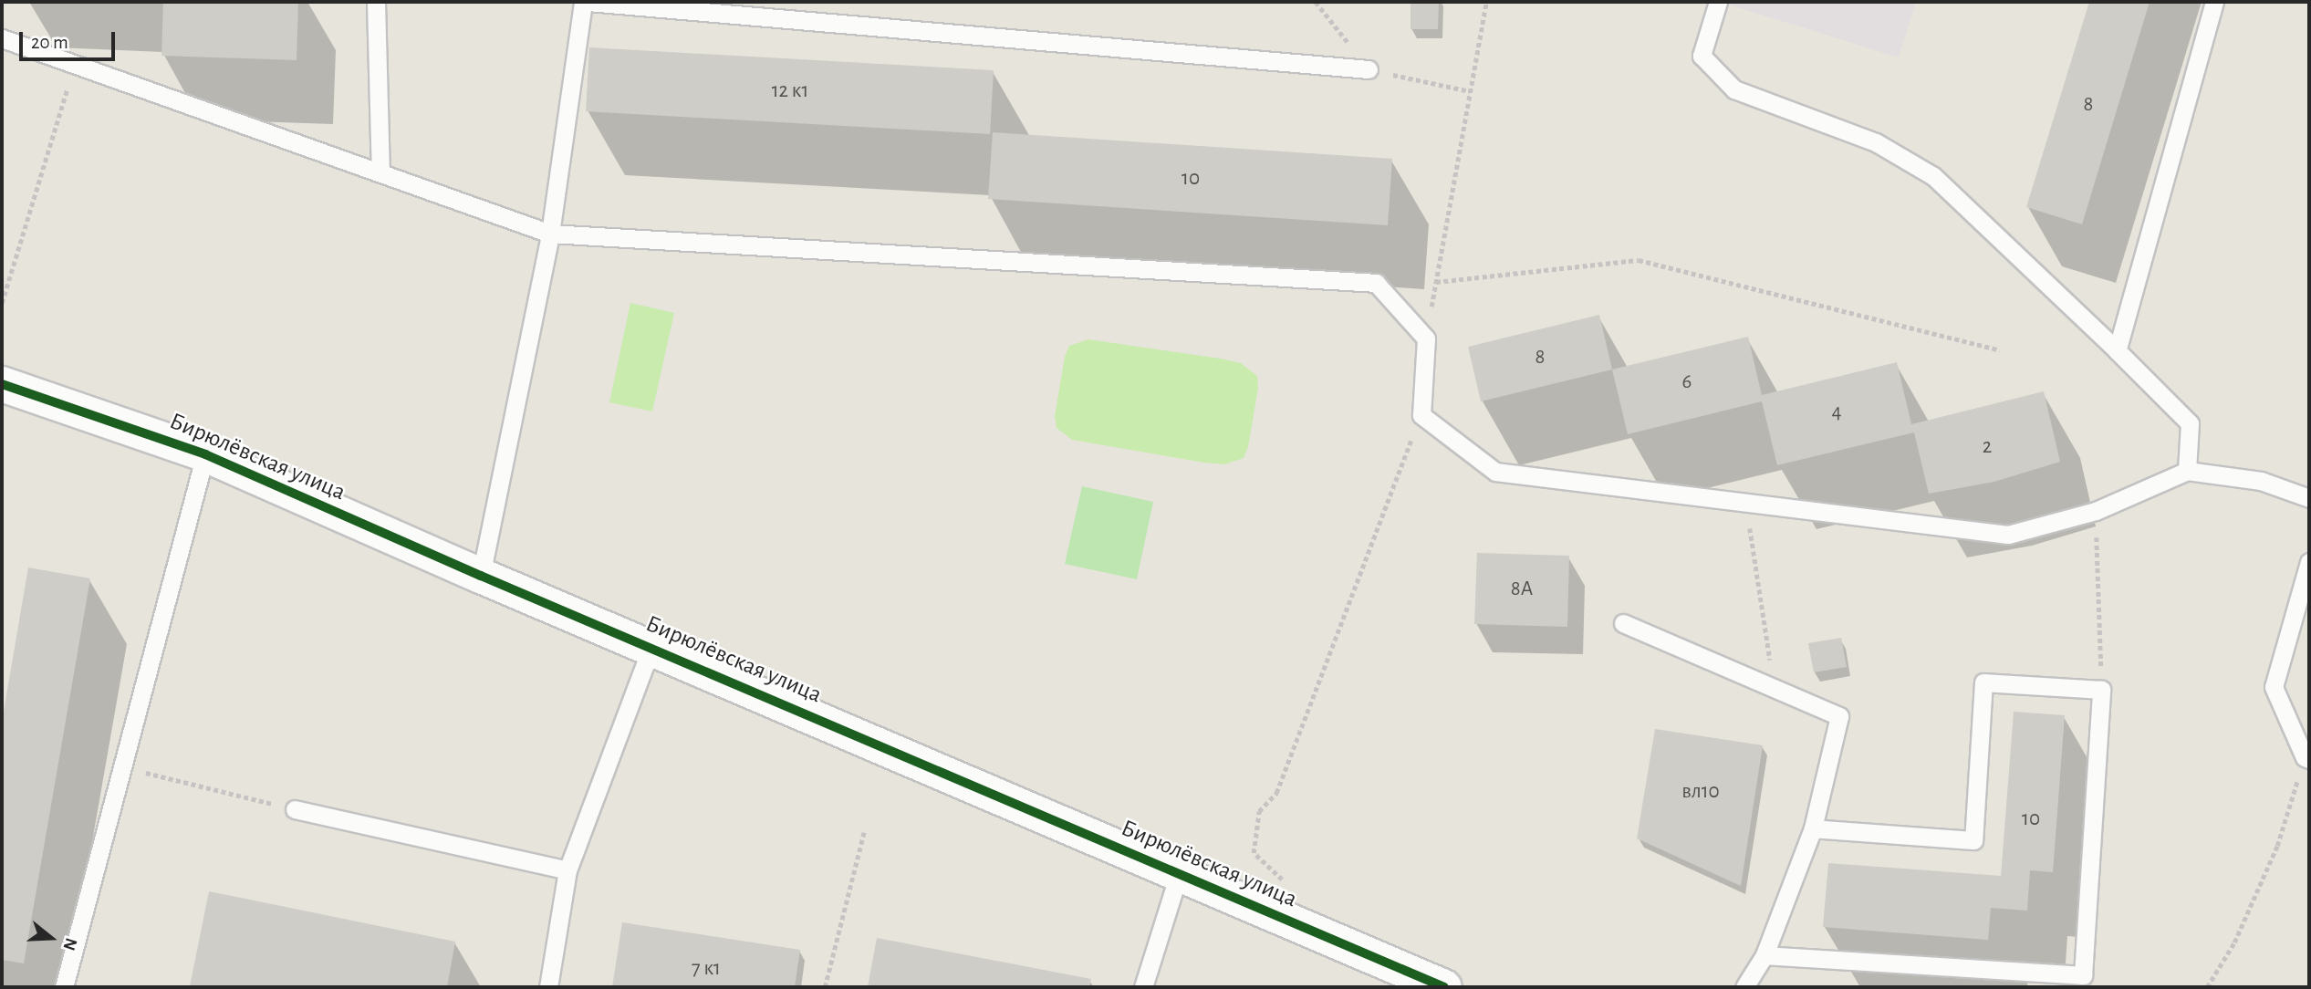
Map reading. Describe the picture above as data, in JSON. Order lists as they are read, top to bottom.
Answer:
{
  "streets": {
    "street": ["Бирюлёвская улица"]
  },
  "house_numbers": [
    "12 к1",
    "8",
    "10",
    "8",
    "6",
    "4",
    "2",
    "8А",
    "вл10",
    "10",
    "7 к1"
  ],
  "scale_bar": "20 m",
  "north": "right"
}
